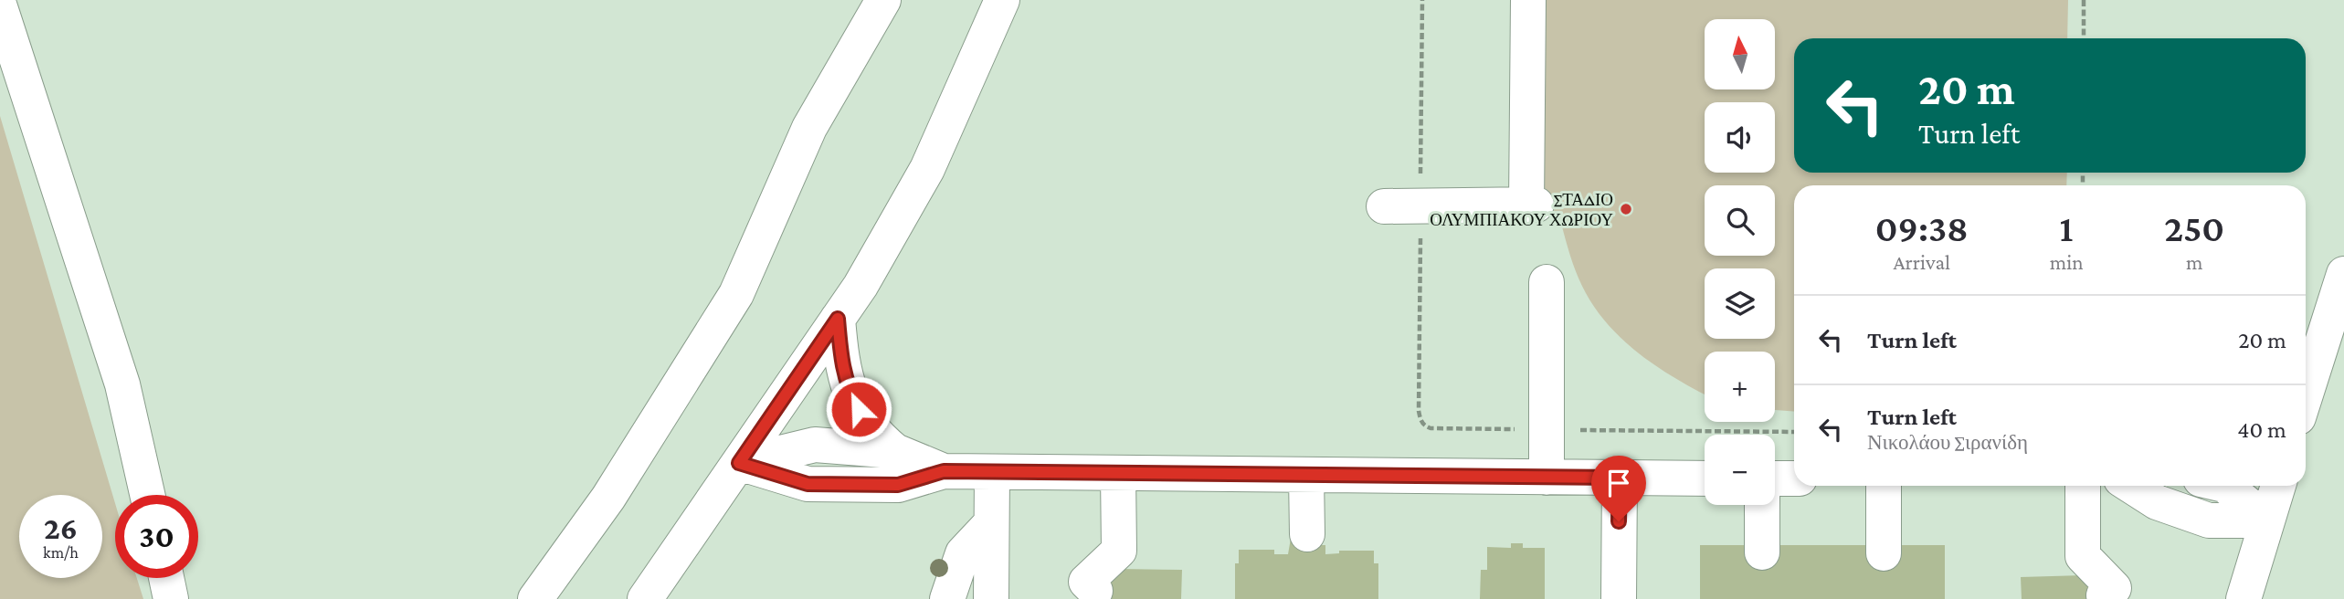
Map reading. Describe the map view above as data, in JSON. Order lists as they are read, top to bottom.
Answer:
{
  "places": ["ΣΤΑΔΙΟ ΟΛΥΜΠΙΑΚΟΥ ΧΩΡΙΟΥ"],
  "north": "top",
  "page": {
    "map_buttons": ["+", "−"],
    "turn": ["20 m", "Turn left"],
    "eta": [
      "09:38",
      "Arrival",
      "1",
      "min",
      "250",
      "m"
    ],
    "list": [
      {
        "name": "Turn left",
        "value": "20 m"
      },
      {
        "name": "Turn left",
        "note": "Νικολάου Σιρανίδη",
        "value": "40 m"
      }
    ],
    "speed": "26 km/h",
    "limit": "30"
  }
}
